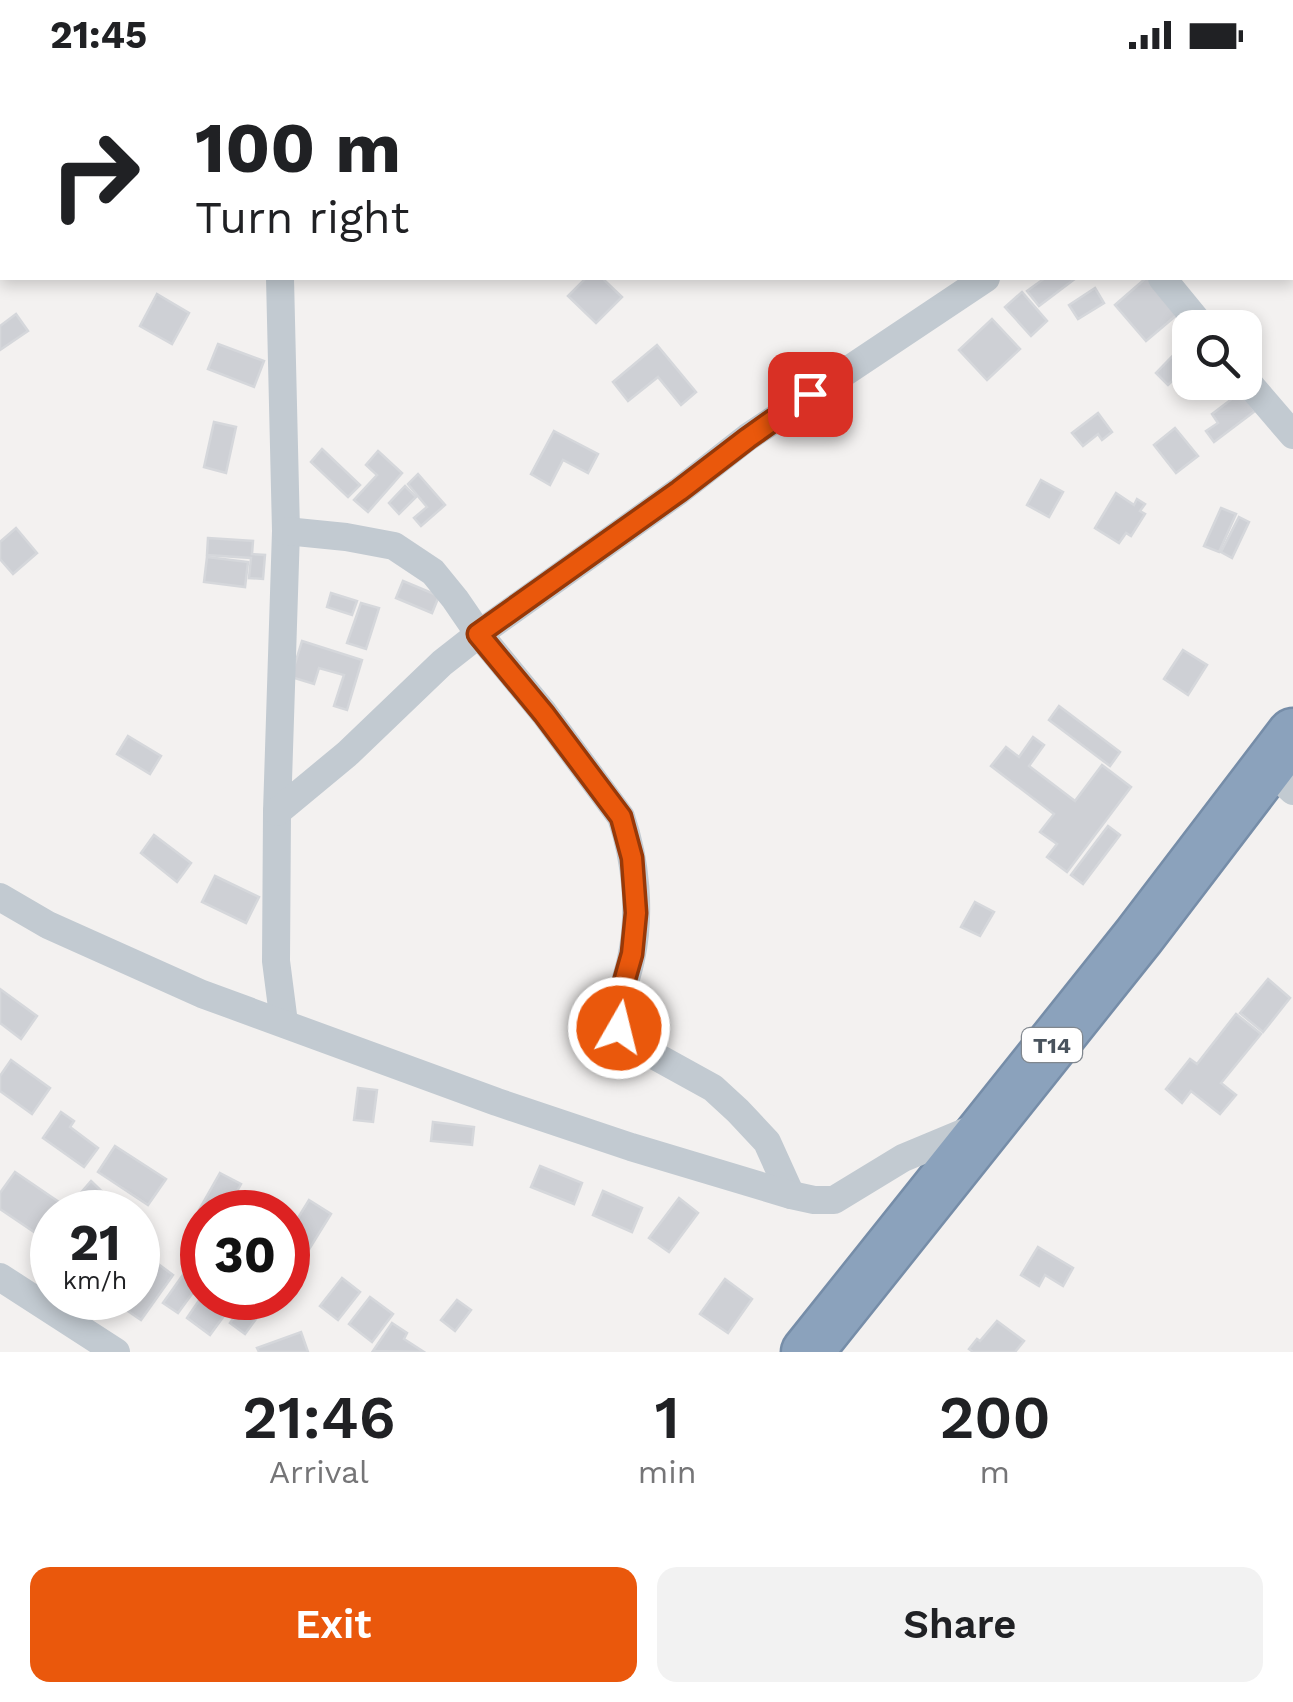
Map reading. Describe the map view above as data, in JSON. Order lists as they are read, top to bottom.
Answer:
{
  "streets": {
    "highway": ["T14"]
  },
  "page": {
    "status": "21:45",
    "turn": ["100 m", "Turn right"],
    "speed": "21 km/h",
    "limit": "30",
    "eta": [
      "21:46",
      "Arrival",
      "1",
      "min",
      "200",
      "m"
    ],
    "buttons": ["Exit", "Share"]
  }
}
